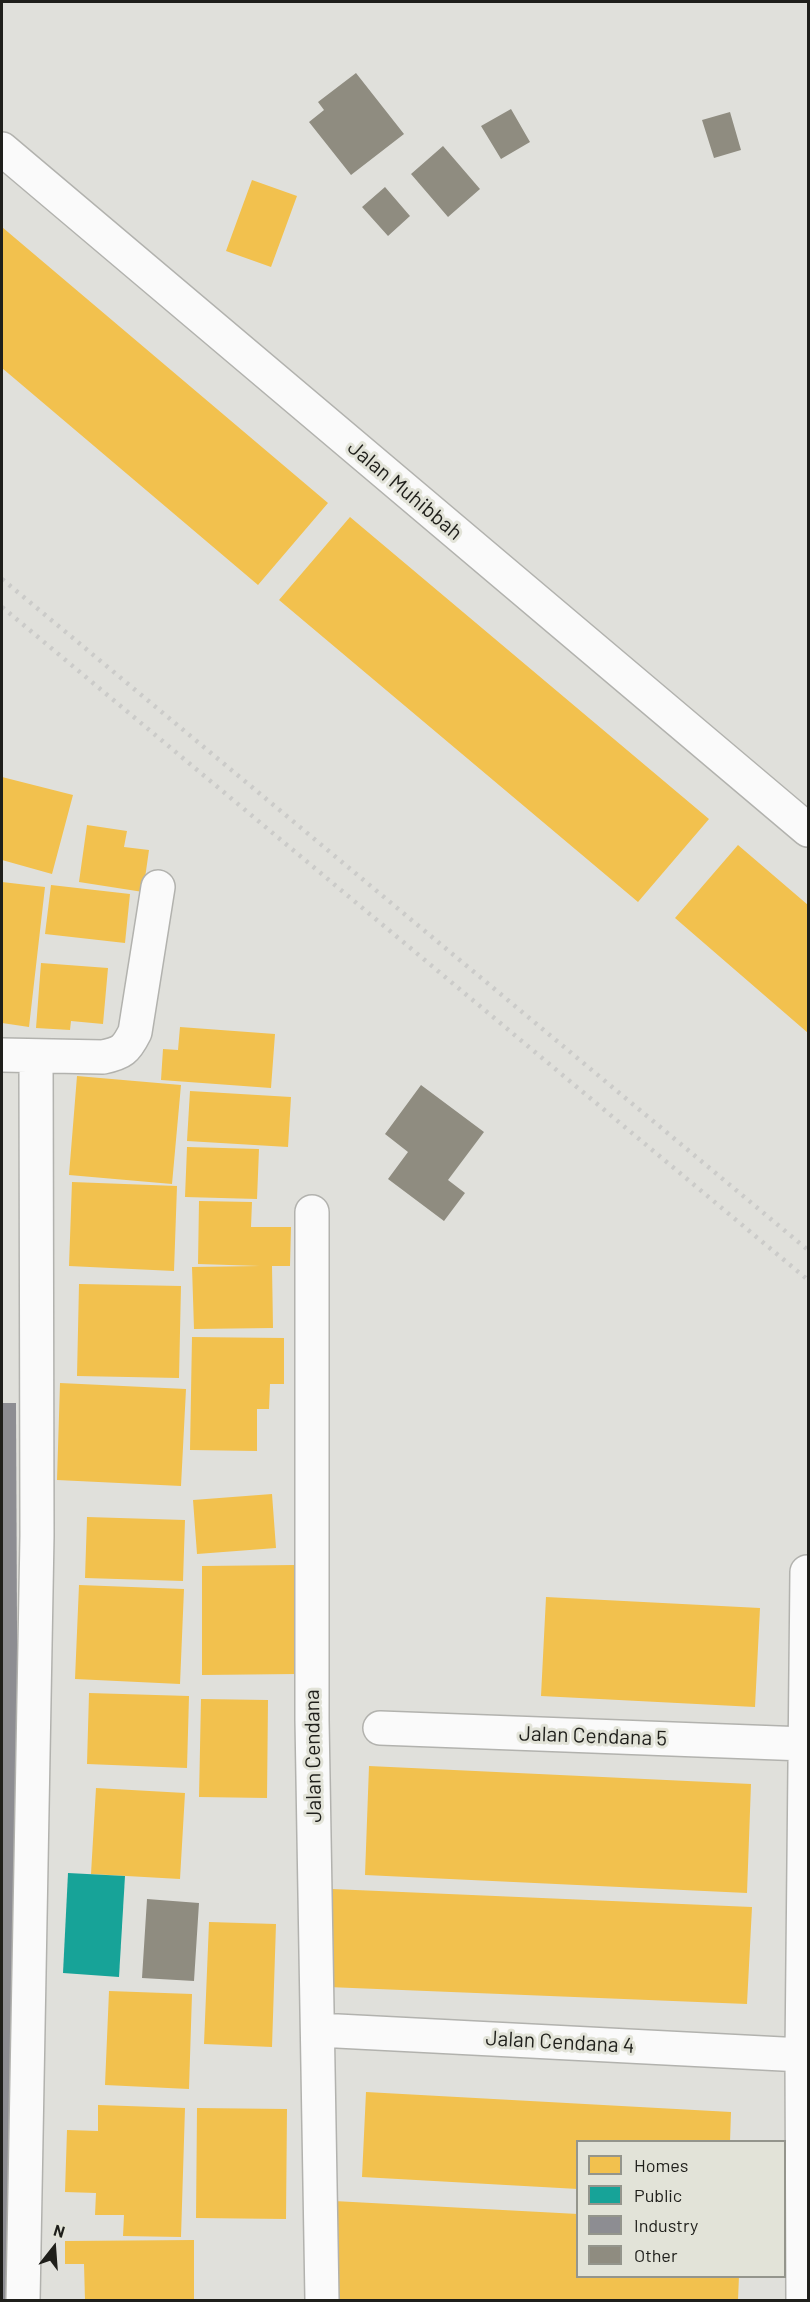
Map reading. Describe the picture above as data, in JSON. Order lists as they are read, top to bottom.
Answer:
{
  "streets": {
    "street": [
      "Jalan Muhibbah",
      "Jalan Cendana 5",
      "Jalan Cendana",
      "Jalan Cendana 4"
    ]
  },
  "crossings": [
    ["Jalan Cendana", "Jalan Cendana 4"]
  ],
  "legend": [
    "Homes",
    "Public",
    "Industry",
    "Other"
  ],
  "north": "top"
}
